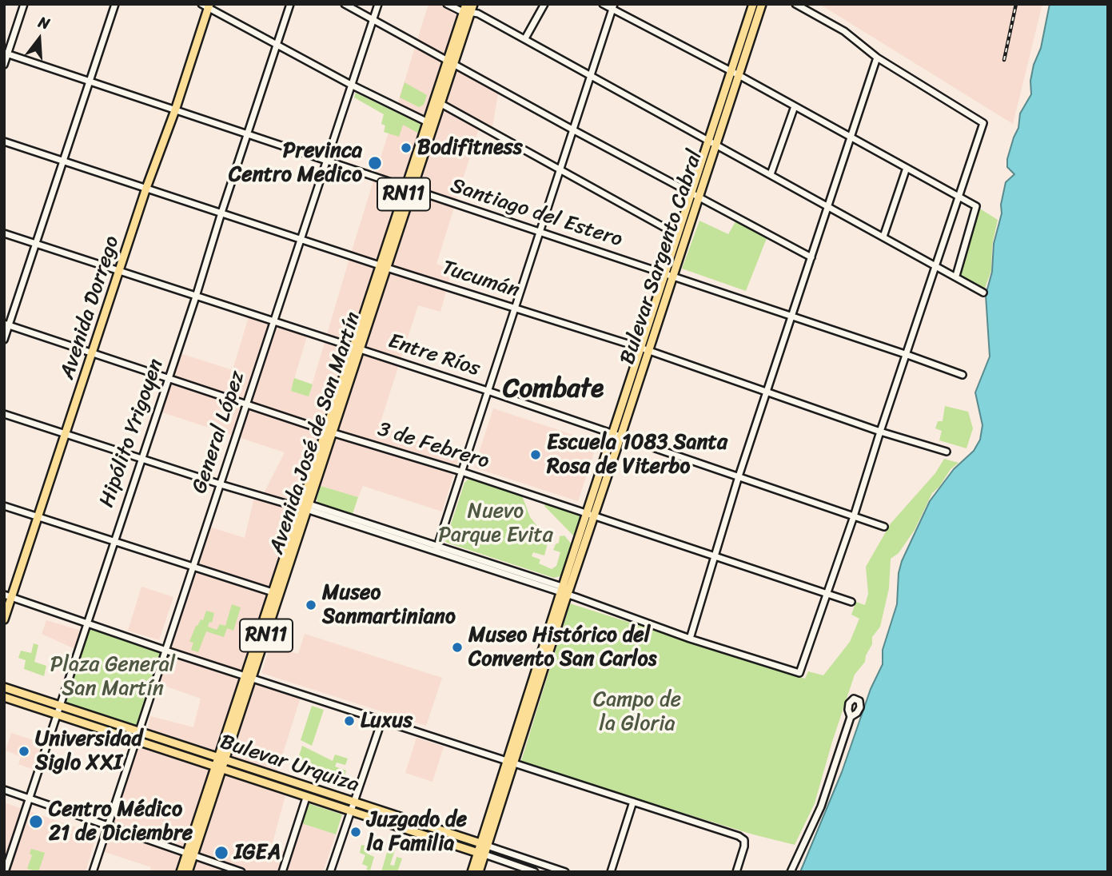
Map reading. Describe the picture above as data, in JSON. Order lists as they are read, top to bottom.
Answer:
{
  "streets": {
    "main road": [
      "RN11",
      "Bulevar Sargento Cabral",
      "Avenida Dorrego",
      "Avenida José de San Martín",
      "Bulevar Urquiza"
    ],
    "street": [
      "Santiago del Estero",
      "Tucumán",
      "Entre Ríos",
      "General López",
      "Hipólito Yrigoyen",
      "3 de Febrero"
    ]
  },
  "crossings": [
    ["Santiago del Estero", "Bulevar Sargento Cabral"],
    ["Santiago del Estero", "Avenida Dorrego"],
    ["Santiago del Estero", "General López"],
    ["Santiago del Estero", "Hipólito Yrigoyen"],
    ["Santiago del Estero", "Avenida José de San Martín"],
    ["Bulevar Sargento Cabral", "Tucumán"],
    ["Bulevar Sargento Cabral", "Entre Ríos"],
    ["Bulevar Sargento Cabral", "3 de Febrero"],
    ["Bulevar Sargento Cabral", "Bulevar Urquiza"],
    ["Tucumán", "Avenida Dorrego"],
    ["Tucumán", "General López"],
    ["Tucumán", "Hipólito Yrigoyen"],
    ["Tucumán", "Avenida José de San Martín"],
    ["Avenida Dorrego", "Entre Ríos"],
    ["Avenida Dorrego", "3 de Febrero"],
    ["Entre Ríos", "General López"],
    ["Entre Ríos", "Hipólito Yrigoyen"],
    ["Entre Ríos", "Avenida José de San Martín"],
    ["General López", "3 de Febrero"],
    ["General López", "Bulevar Urquiza"],
    ["Hipólito Yrigoyen", "3 de Febrero"],
    ["Hipólito Yrigoyen", "Bulevar Urquiza"],
    ["Avenida José de San Martín", "3 de Febrero"],
    ["Avenida José de San Martín", "Bulevar Urquiza"]
  ],
  "districts": ["Combate"],
  "parks": ["Nuevo Parque Evita", "Plaza General San Martín", "Campo de la Gloria"],
  "places": [
    "Bodifitness",
    "Previnca Centro Medico",
    "Escuela 1083 Santa Rosa de Viterbo",
    "Museo Sanmartiniano",
    "Museo Histórico del Convento San Carlos",
    "Luxus",
    "Universidad Siglo XXI",
    "Centro Médico 21 de Diciembre",
    "Juzgado de la Familia",
    "IGEA"
  ],
  "north": "top"
}
